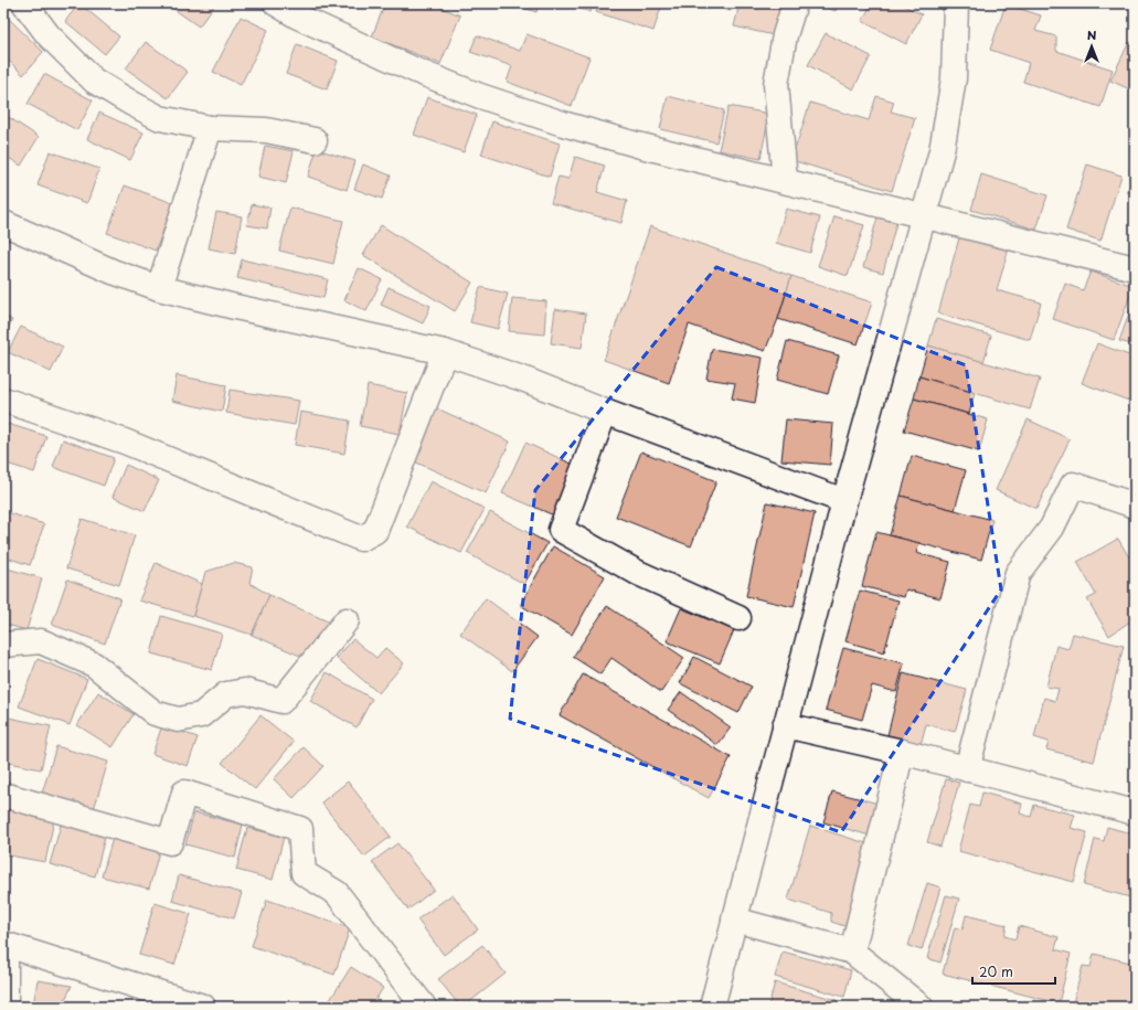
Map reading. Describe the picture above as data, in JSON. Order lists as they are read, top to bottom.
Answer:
{
  "scale_bar": "20 m",
  "north": "top"
}
